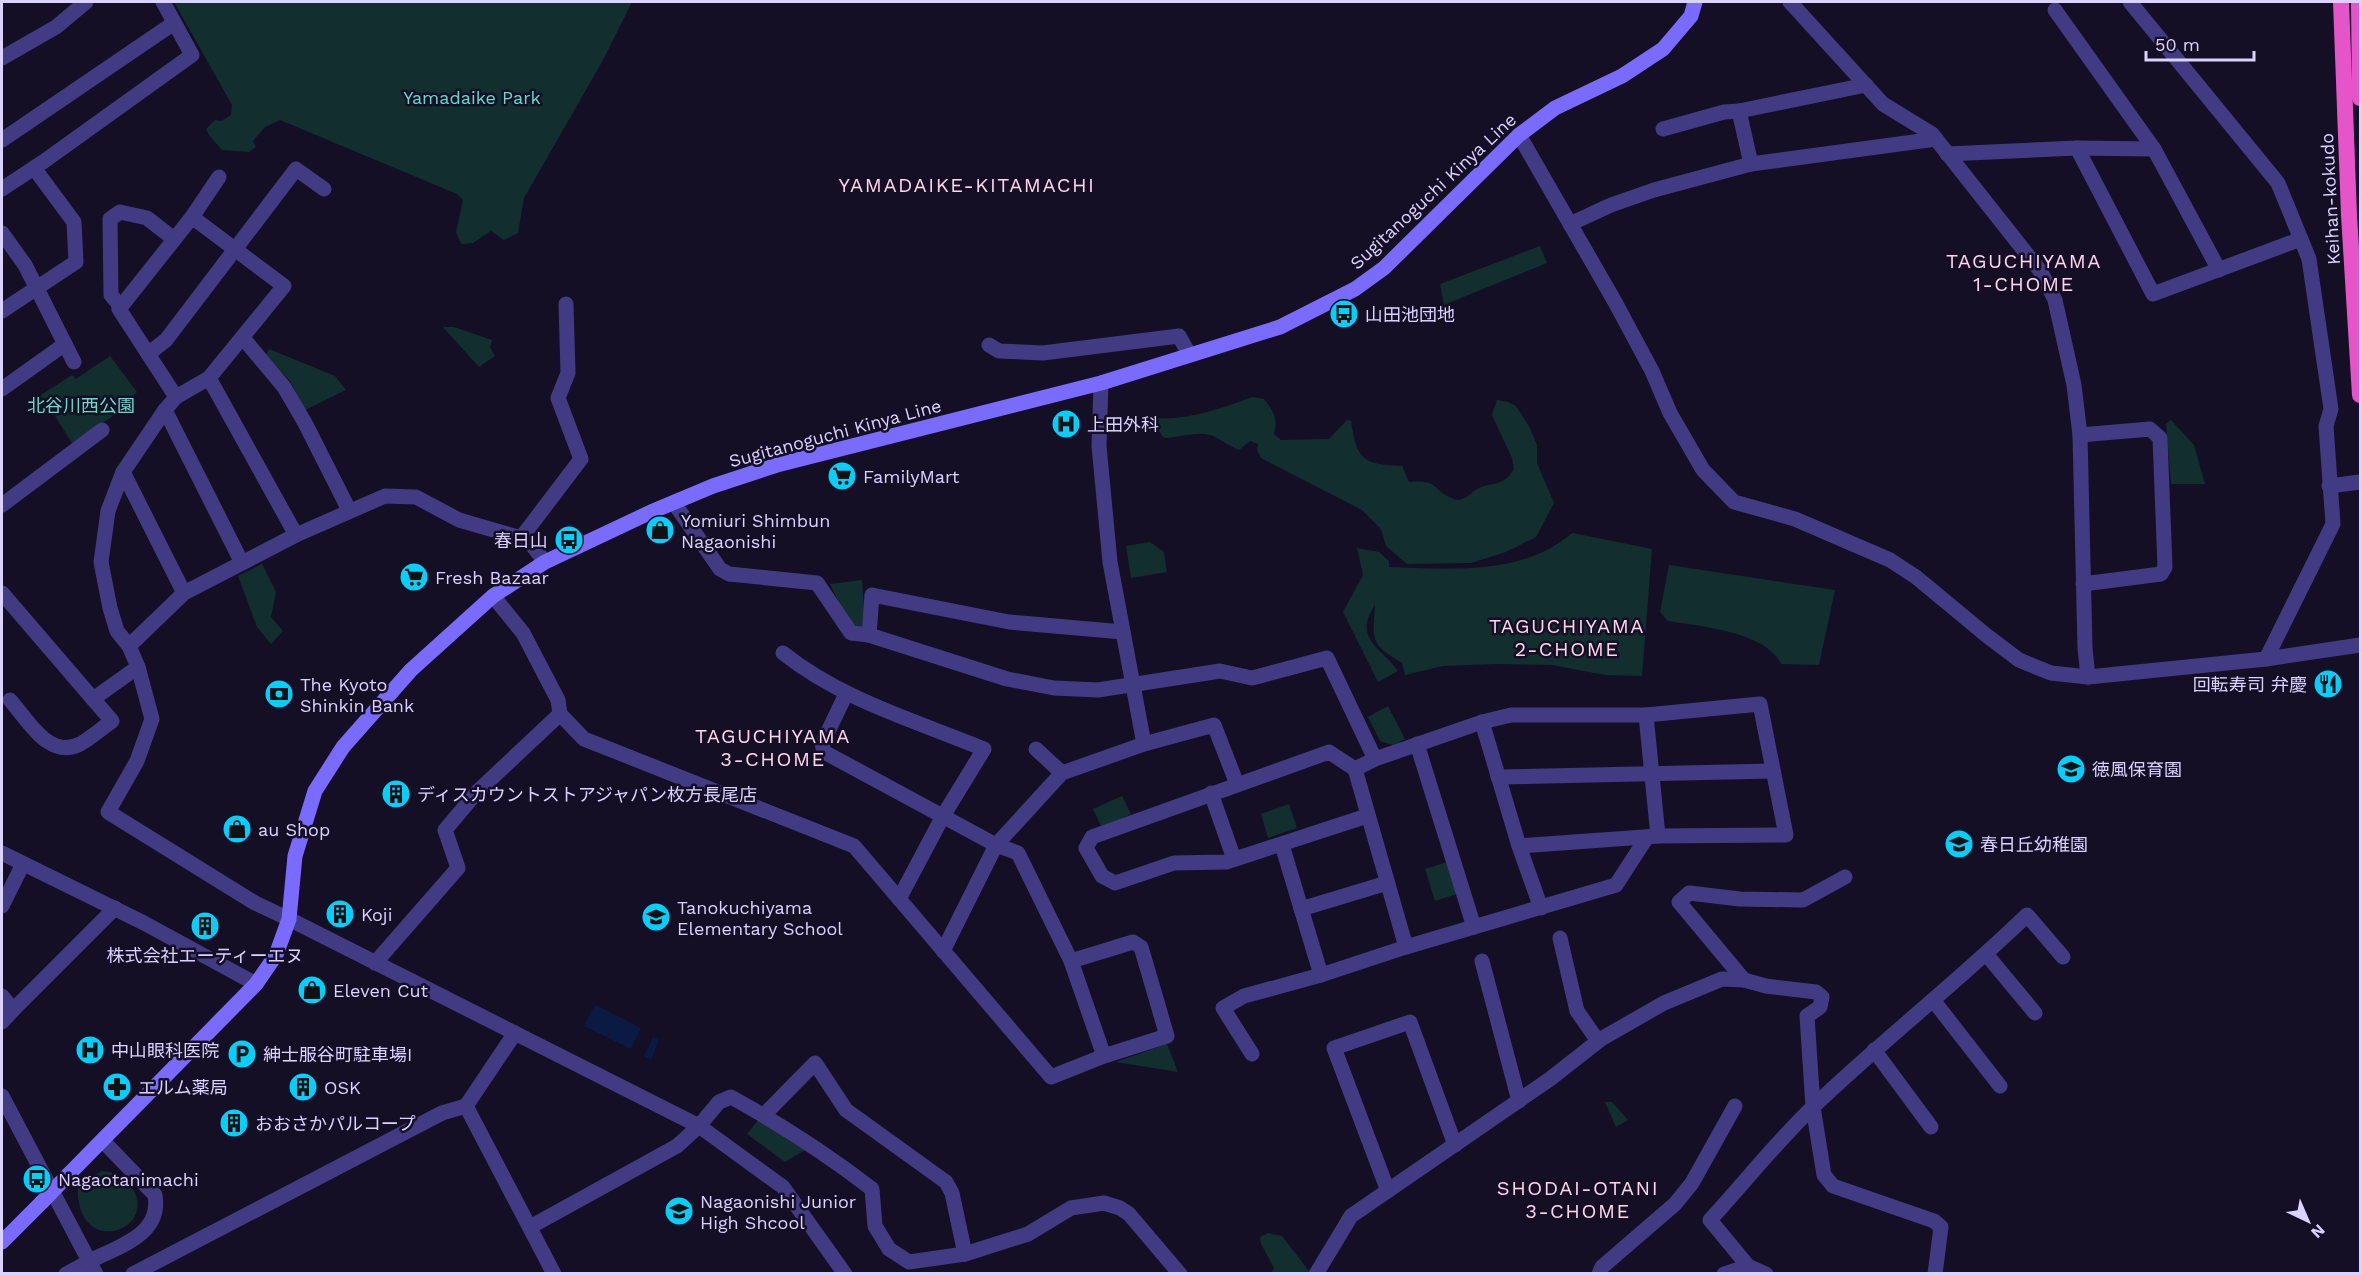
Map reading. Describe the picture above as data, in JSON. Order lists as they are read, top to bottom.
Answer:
{
  "streets": {
    "highway": ["Keihan-kokudo"],
    "main road": ["Sugitanoguchi Kinya Line"]
  },
  "districts": [
    "YAMADAIKE-KITAMACHI",
    "TAGUCHIYAMA 1-CHOME",
    "TAGUCHIYAMA 2-CHOME",
    "TAGUCHIYAMA 3-CHOME",
    "SHODAI-OTANI 3-CHOME"
  ],
  "parks": ["Yamadaike Park", "北谷川西公園"],
  "places": {
    "bus stop": ["山田池団地", "春日山", "Nagaotanimachi"],
    "hospital": ["上田外科", "中山眼科医院"],
    "supermarket": ["FamilyMart", "Fresh Bazaar"],
    "shop": ["Yomiuri Shimbun Nagaonishi", "au Shop", "Eleven Cut"],
    "restaurant": ["回転寿司 弁慶"],
    "bank": ["The Kyoto Shinkin Bank"],
    "school or university": [
      "徳風保育園",
      "春日丘幼稚園",
      "Tanokuchiyama Elementary School",
      "Nagaonishi Junior High Shcool"
    ],
    "building": [
      "ディスカウントストアジャパン枚方長尾店",
      "Koji",
      "株式会社エーティーエヌ",
      "OSK",
      "おおさかパルコープ"
    ],
    "parking": ["紳士服谷町駐車場I"],
    "pharmacy": ["エルム薬局"]
  },
  "scale_bar": "50 m",
  "north": "bottom right"
}
